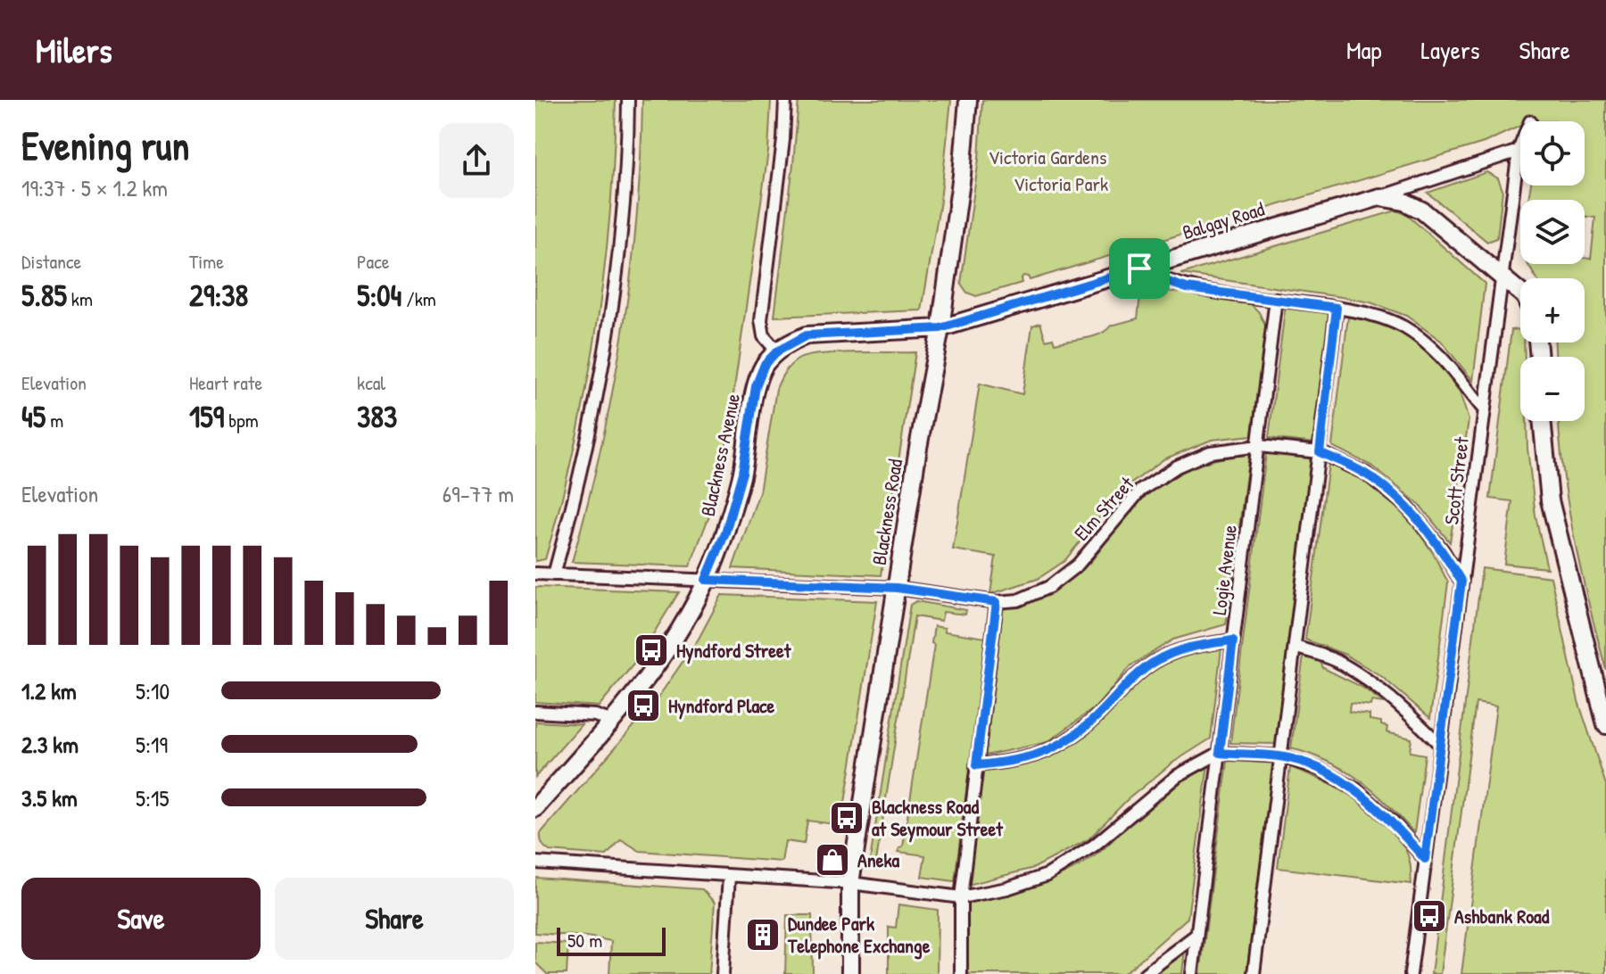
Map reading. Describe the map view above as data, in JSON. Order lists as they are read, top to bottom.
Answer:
{
  "streets": {
    "street": [
      "Balgay Road",
      "Blackness Avenue",
      "Scott Street",
      "Elm Street",
      "Blackness Road",
      "Logie Avenue"
    ]
  },
  "crossings": [
    ["Balgay Road", "Blackness Avenue"],
    ["Balgay Road", "Scott Street"],
    ["Balgay Road", "Blackness Road"],
    ["Blackness Avenue", "Blackness Road"],
    ["Scott Street", "Elm Street"],
    ["Elm Street", "Blackness Road"],
    ["Elm Street", "Logie Avenue"]
  ],
  "parks": ["Victoria Gardens", "Victoria Park"],
  "places": {
    "bus stop": [
      "Hyndford Street",
      "Hyndford Place",
      "Blackness Road at Seymour Street",
      "Ashbank Road"
    ],
    "shop": ["Aneka"],
    "building": ["Dundee Park Telephone Exchange"]
  },
  "scale_bar": "50 m",
  "page": {
    "header": "Milers",
    "nav": ["Map", "Layers", "Share"],
    "heading": ["Evening run", "19:37 · 5 × 1.2 km"],
    "map_buttons": ["+", "−"],
    "stats": [
      ["Distance", "5.85 km"],
      ["Time", "29:38"],
      ["Pace", "5:04 /km"],
      ["Elevation", "45 m"],
      ["Heart rate", "159 bpm"],
      ["kcal", "383"]
    ],
    "chart": ["Elevation", "69–77 m"],
    "list": [
      {
        "name": "1.2 km",
        "note": "5:10"
      },
      {
        "name": "2.3 km",
        "note": "5:19"
      },
      {
        "name": "3.5 km",
        "note": "5:15"
      }
    ],
    "buttons": ["Save", "Share"],
    "scale": "50 m"
  }
}
